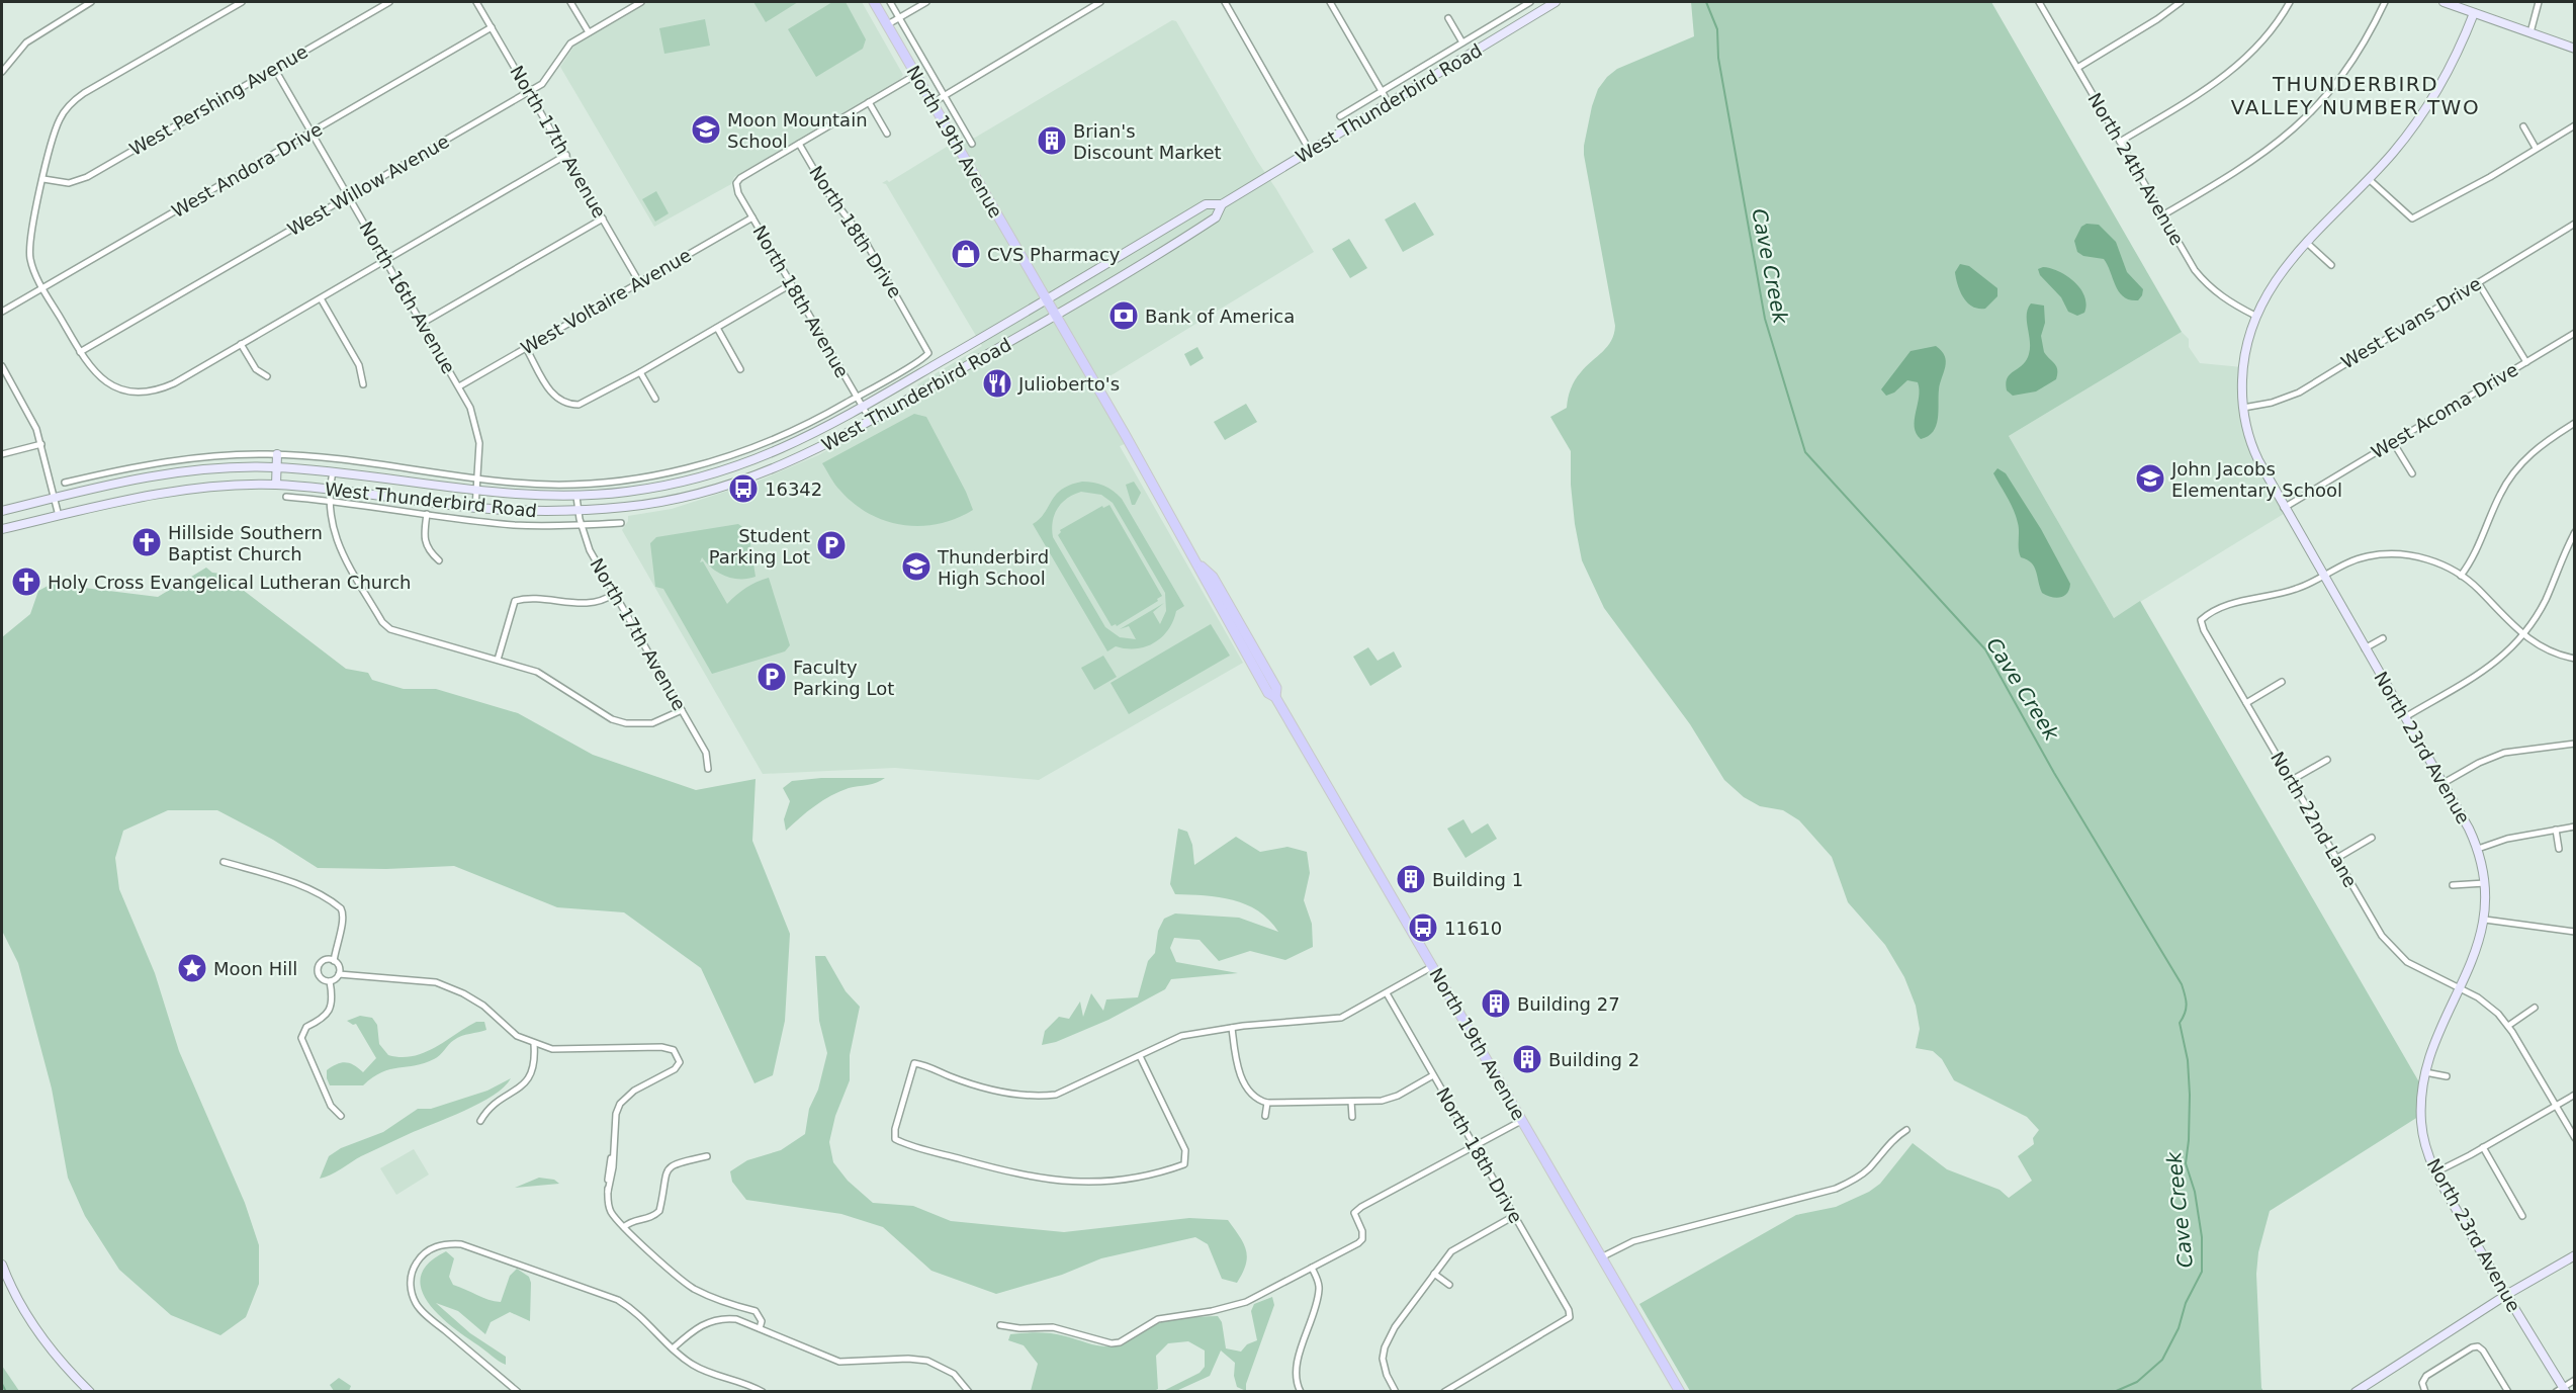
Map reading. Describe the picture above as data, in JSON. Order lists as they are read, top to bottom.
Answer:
{
  "streets": {
    "main road": ["West Thunderbird Road", "North 19th Avenue", "North 23rd Avenue"],
    "street": [
      "West Pershing Avenue",
      "North 17th Avenue",
      "North 24th Avenue",
      "West Andora Drive",
      "West Willow Avenue",
      "North 18th Drive",
      "North 16th Avenue",
      "West Voltaire Avenue",
      "North 18th Avenue",
      "West Evans Drive",
      "West Acoma Drive",
      "North 22nd Lane"
    ]
  },
  "crossings": [
    ["West Pershing Avenue", "North 16th Avenue"],
    ["West Thunderbird Road", "North 17th Avenue"],
    ["West Thunderbird Road", "North 19th Avenue"],
    ["West Thunderbird Road", "North 18th Drive"],
    ["West Thunderbird Road", "North 16th Avenue"],
    ["West Thunderbird Road", "North 18th Avenue"],
    ["North 17th Avenue", "West Andora Drive"],
    ["North 17th Avenue", "West Willow Avenue"],
    ["North 17th Avenue", "West Voltaire Avenue"],
    ["North 24th Avenue", "North 23rd Avenue"],
    ["West Andora Drive", "North 16th Avenue"],
    ["West Willow Avenue", "North 16th Avenue"],
    ["North 18th Drive", "North 18th Avenue"],
    ["North 16th Avenue", "West Voltaire Avenue"],
    ["West Voltaire Avenue", "North 18th Avenue"],
    ["West Evans Drive", "North 23rd Avenue"],
    ["West Acoma Drive", "North 23rd Avenue"],
    ["North 23rd Avenue", "North 22nd Lane"]
  ],
  "districts": ["THUNDERBIRD VALLEY NUMBER TWO"],
  "water": ["Cave Creek"],
  "places": {
    "school or university": ["Moon Mountain School", "John Jacobs Elementary School", "Thunderbird High School"],
    "building": [
      "Brian's Discount Market",
      "Building 1",
      "Building 27",
      "Building 2"
    ],
    "shop": ["CVS Pharmacy"],
    "bank": ["Bank of America"],
    "restaurant": ["Julioberto's"],
    "bus stop": ["16342", "11610"],
    "church": ["Hillside Southern Baptist Church", "Holy Cross Evangelical Lutheran Church"],
    "parking": ["Student Parking Lot", "Faculty Parking Lot"],
    "place": ["Moon Hill"]
  }
}
